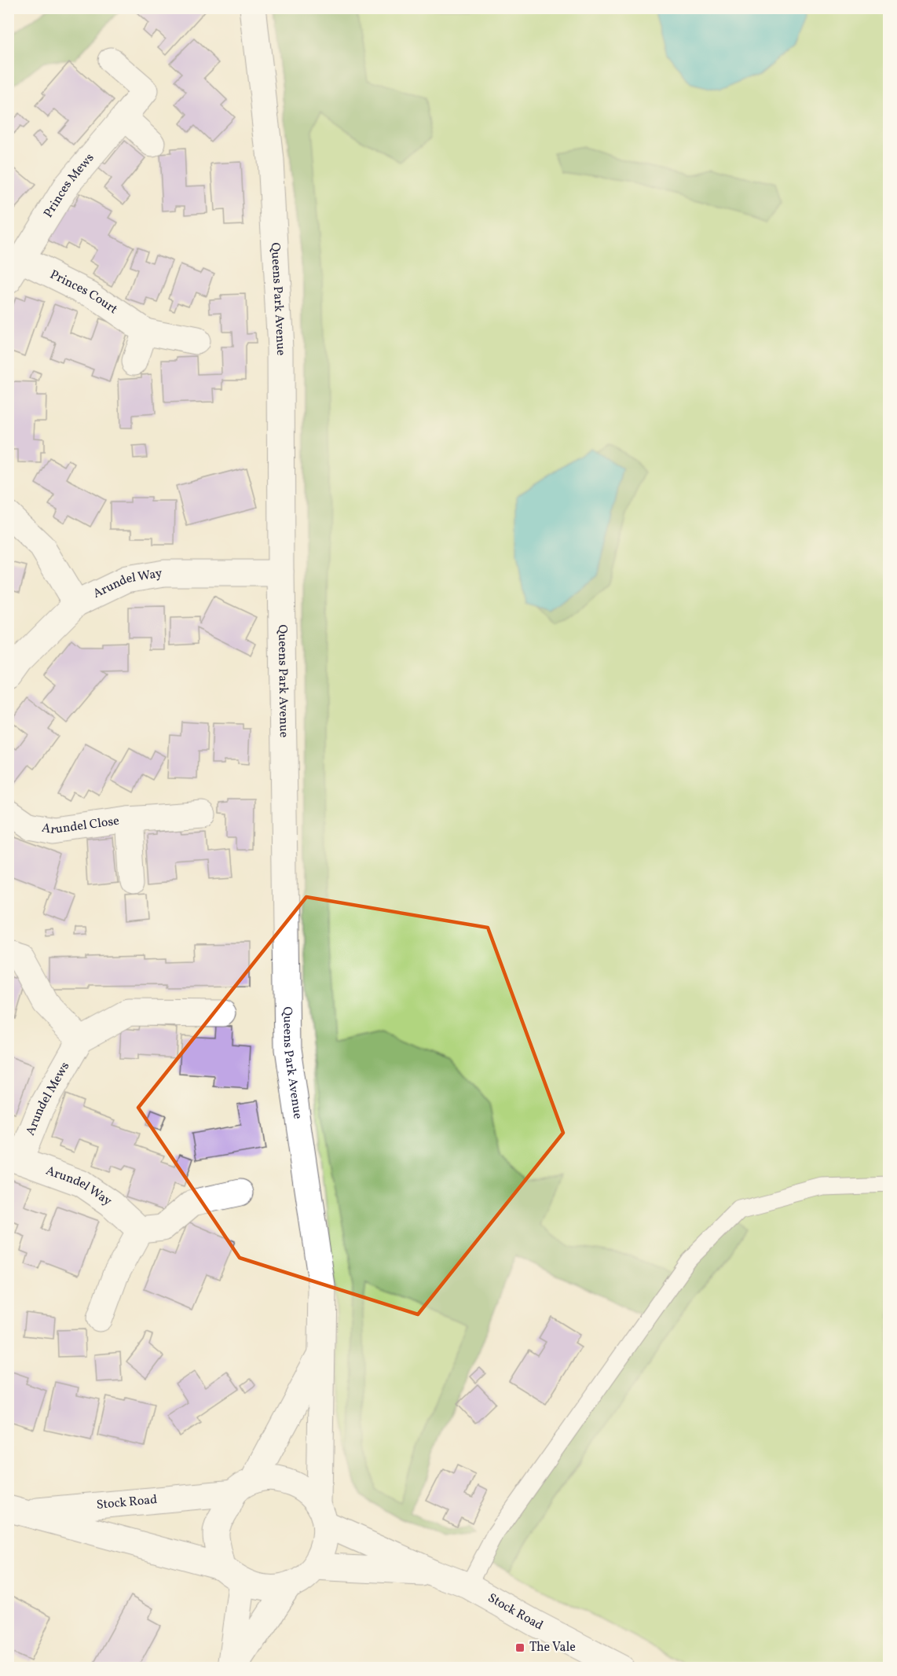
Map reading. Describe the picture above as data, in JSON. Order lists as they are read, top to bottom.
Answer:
{
  "streets": {
    "street": [
      "Princes Mews",
      "Princes Court",
      "Queens Park Avenue",
      "Arundel Way",
      "Arundel Close",
      "Arundel Mews",
      "Stock Road"
    ]
  },
  "crossings": [
    ["Princes Mews", "Princes Court"],
    ["Queens Park Avenue", "Arundel Way"],
    ["Queens Park Avenue", "Stock Road"],
    ["Arundel Way", "Arundel Mews"]
  ],
  "places": {
    "transit": ["The Vale"]
  }
}
